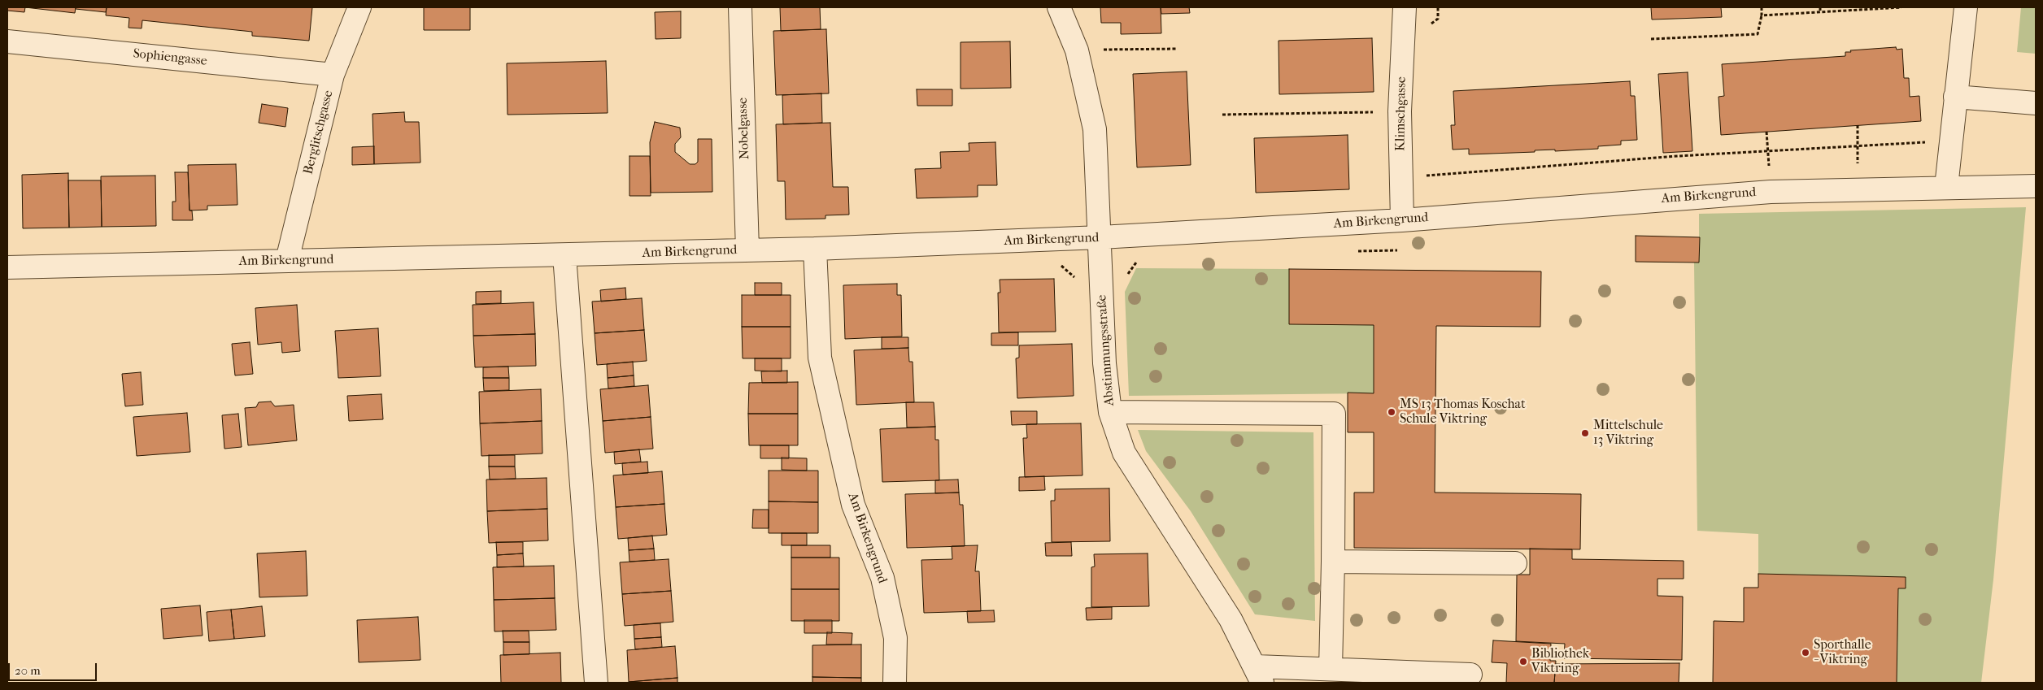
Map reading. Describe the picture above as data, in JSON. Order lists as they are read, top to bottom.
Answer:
{
  "streets": {
    "street": [
      "Sophiengasse",
      "Klimschgasse",
      "Nobelgasse",
      "Berglitschgasse",
      "Am Birkengrund",
      "Abstimmungsstraße"
    ]
  },
  "crossings": [
    ["Sophiengasse", "Berglitschgasse"],
    ["Klimschgasse", "Am Birkengrund"],
    ["Nobelgasse", "Am Birkengrund"],
    ["Berglitschgasse", "Am Birkengrund"],
    ["Am Birkengrund", "Abstimmungsstraße"]
  ],
  "places": [
    "MS 13 Thomas Koschat Schule Viktring",
    "Mittelschule 13 Viktring",
    "Sporthalle - Viktring",
    "Bibliothek Viktring"
  ],
  "scale_bar": "20 m"
}
